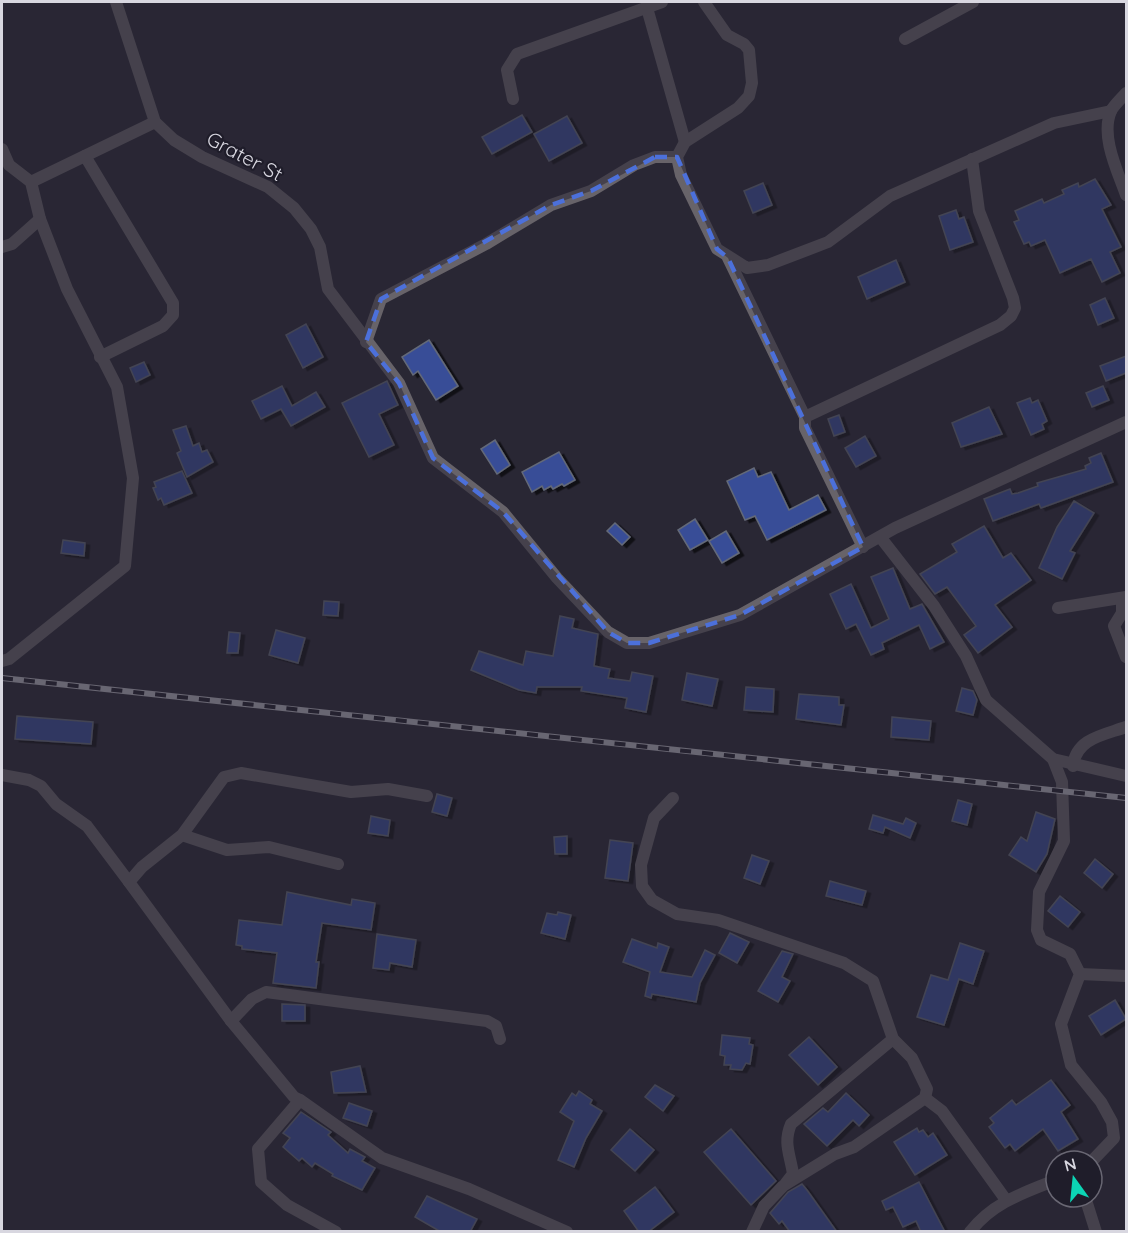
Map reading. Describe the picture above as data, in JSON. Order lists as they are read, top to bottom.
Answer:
{
  "streets": {
    "street": ["Grater St"]
  },
  "north": "top"
}
